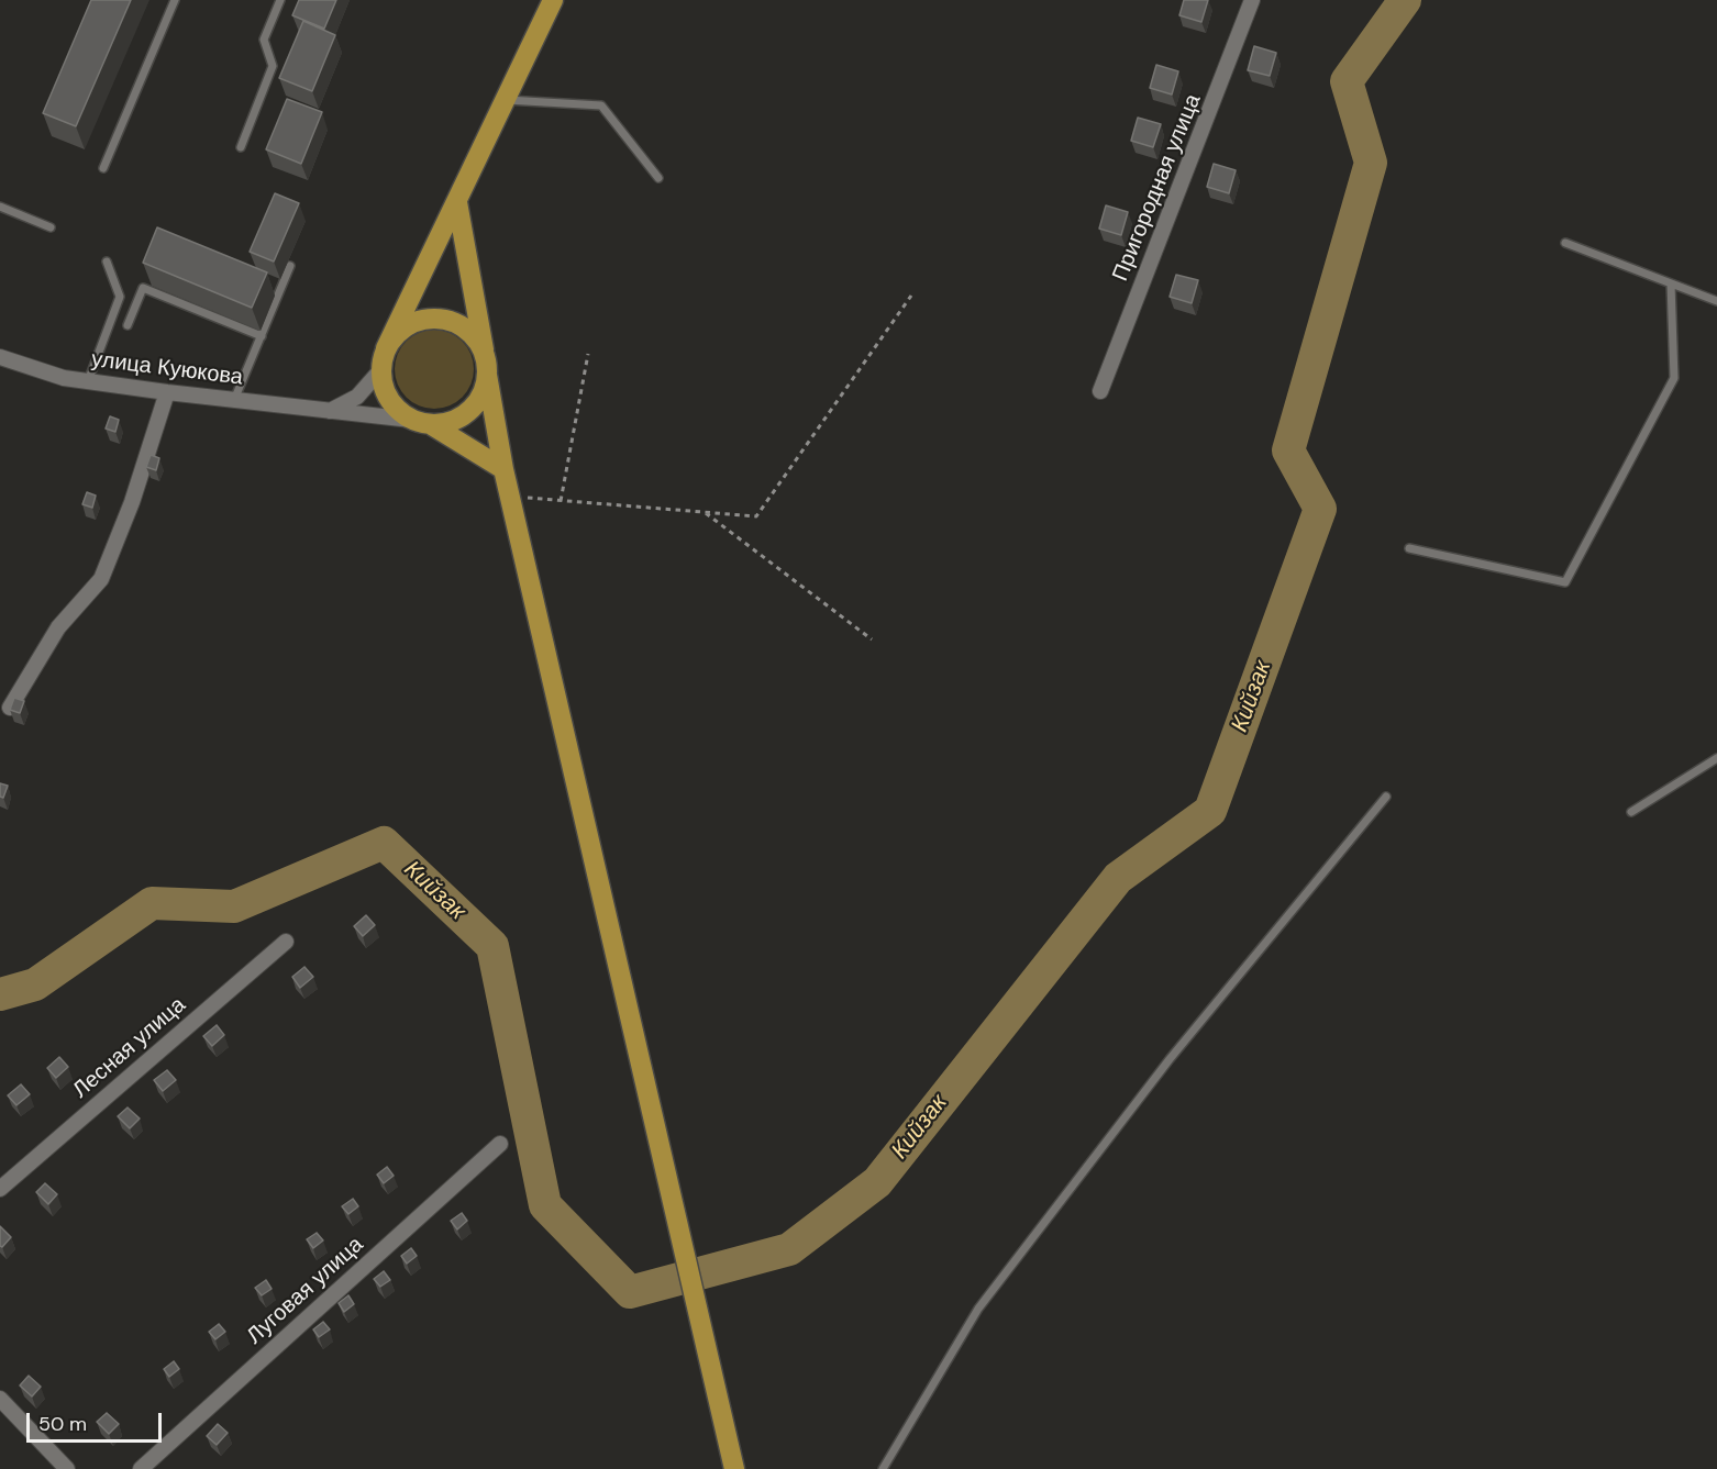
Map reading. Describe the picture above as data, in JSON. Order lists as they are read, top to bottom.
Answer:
{
  "streets": {
    "street": [
      "Пригородная улица",
      "улица Куюкова",
      "Лесная улица",
      "Луговая улица"
    ]
  },
  "water": ["Кийзак"],
  "scale_bar": "50 m"
}
